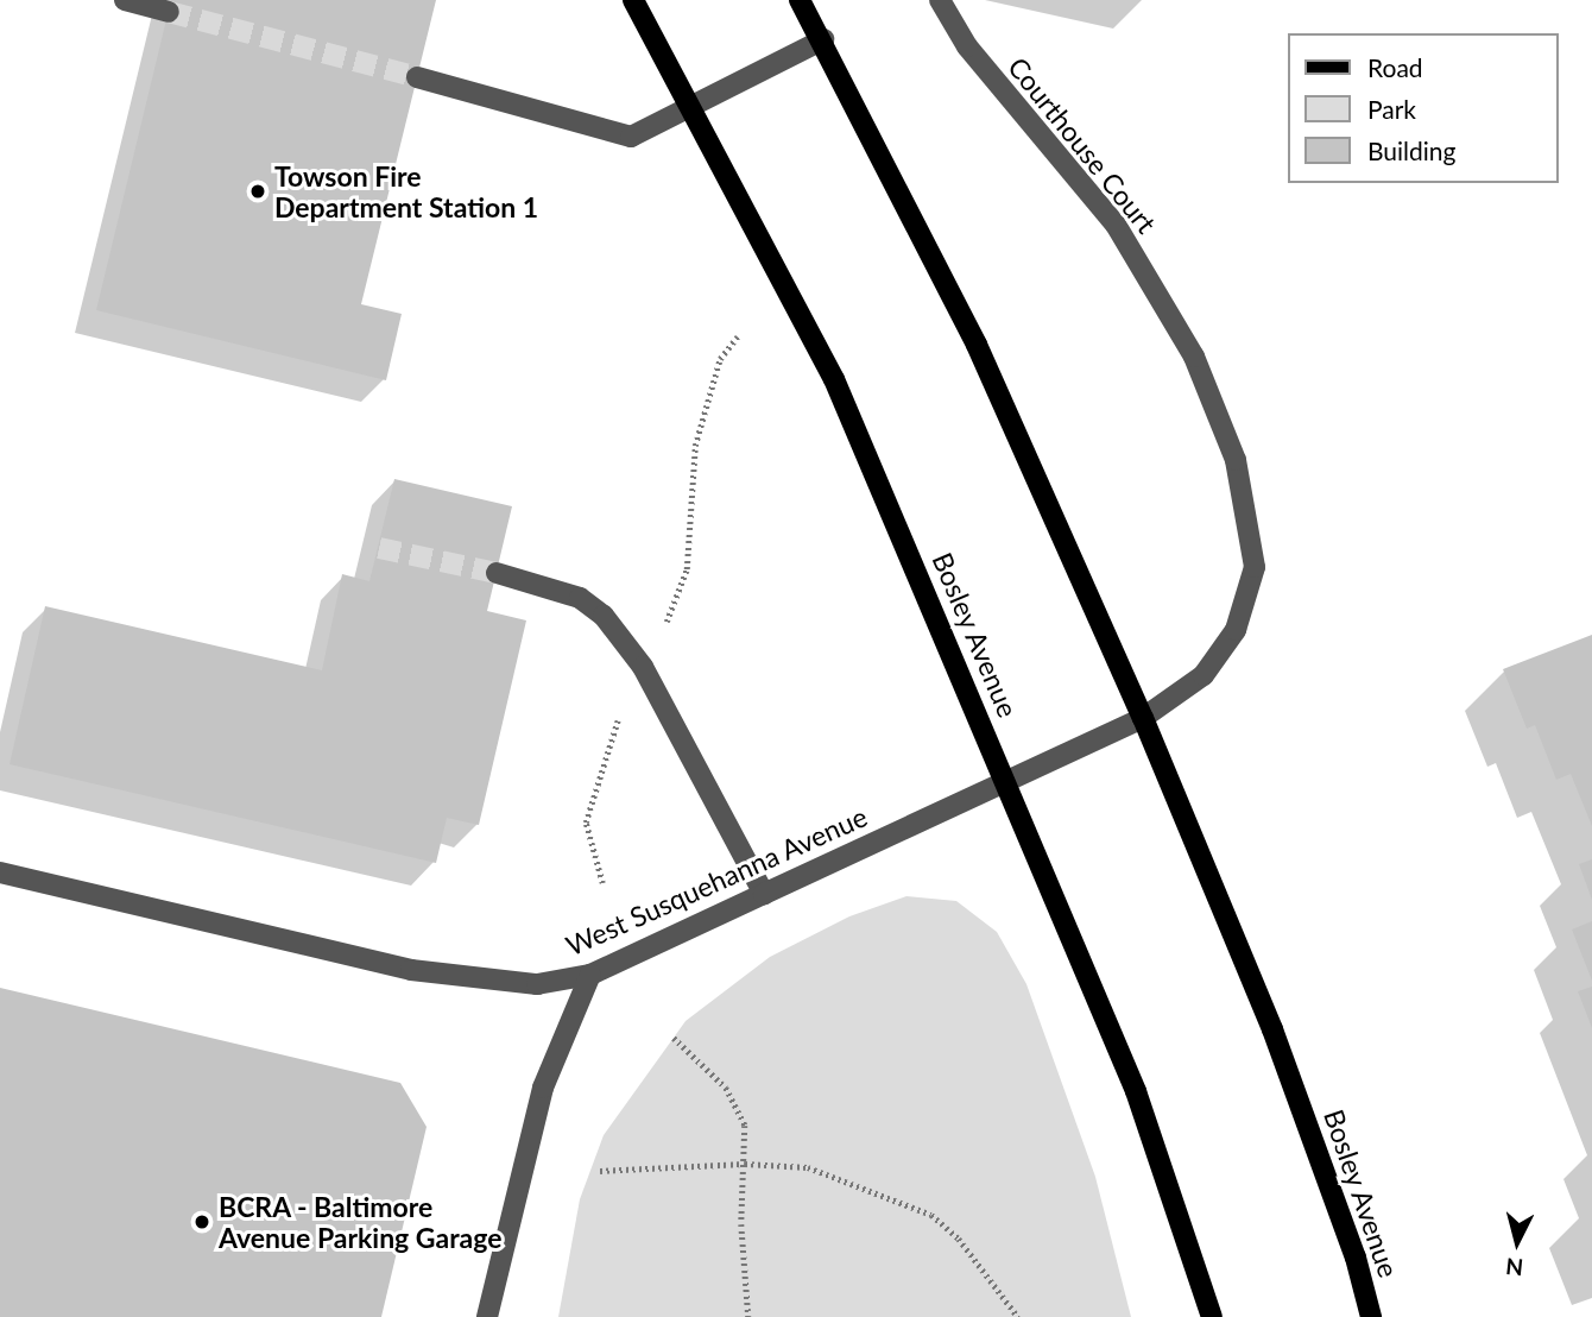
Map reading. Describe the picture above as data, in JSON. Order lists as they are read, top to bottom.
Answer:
{
  "streets": {
    "main road": ["Bosley Avenue"],
    "street": ["Courthouse Court", "West Susquehanna Avenue"]
  },
  "crossings": [
    ["Courthouse Court", "Bosley Avenue"],
    ["Courthouse Court", "West Susquehanna Avenue"],
    ["Bosley Avenue", "West Susquehanna Avenue"]
  ],
  "places": ["Towson Fire Department Station 1", "BCRA - Baltimore Avenue Parking Garage"],
  "legend": ["Road", "Park", "Building"],
  "north": "bottom"
}
